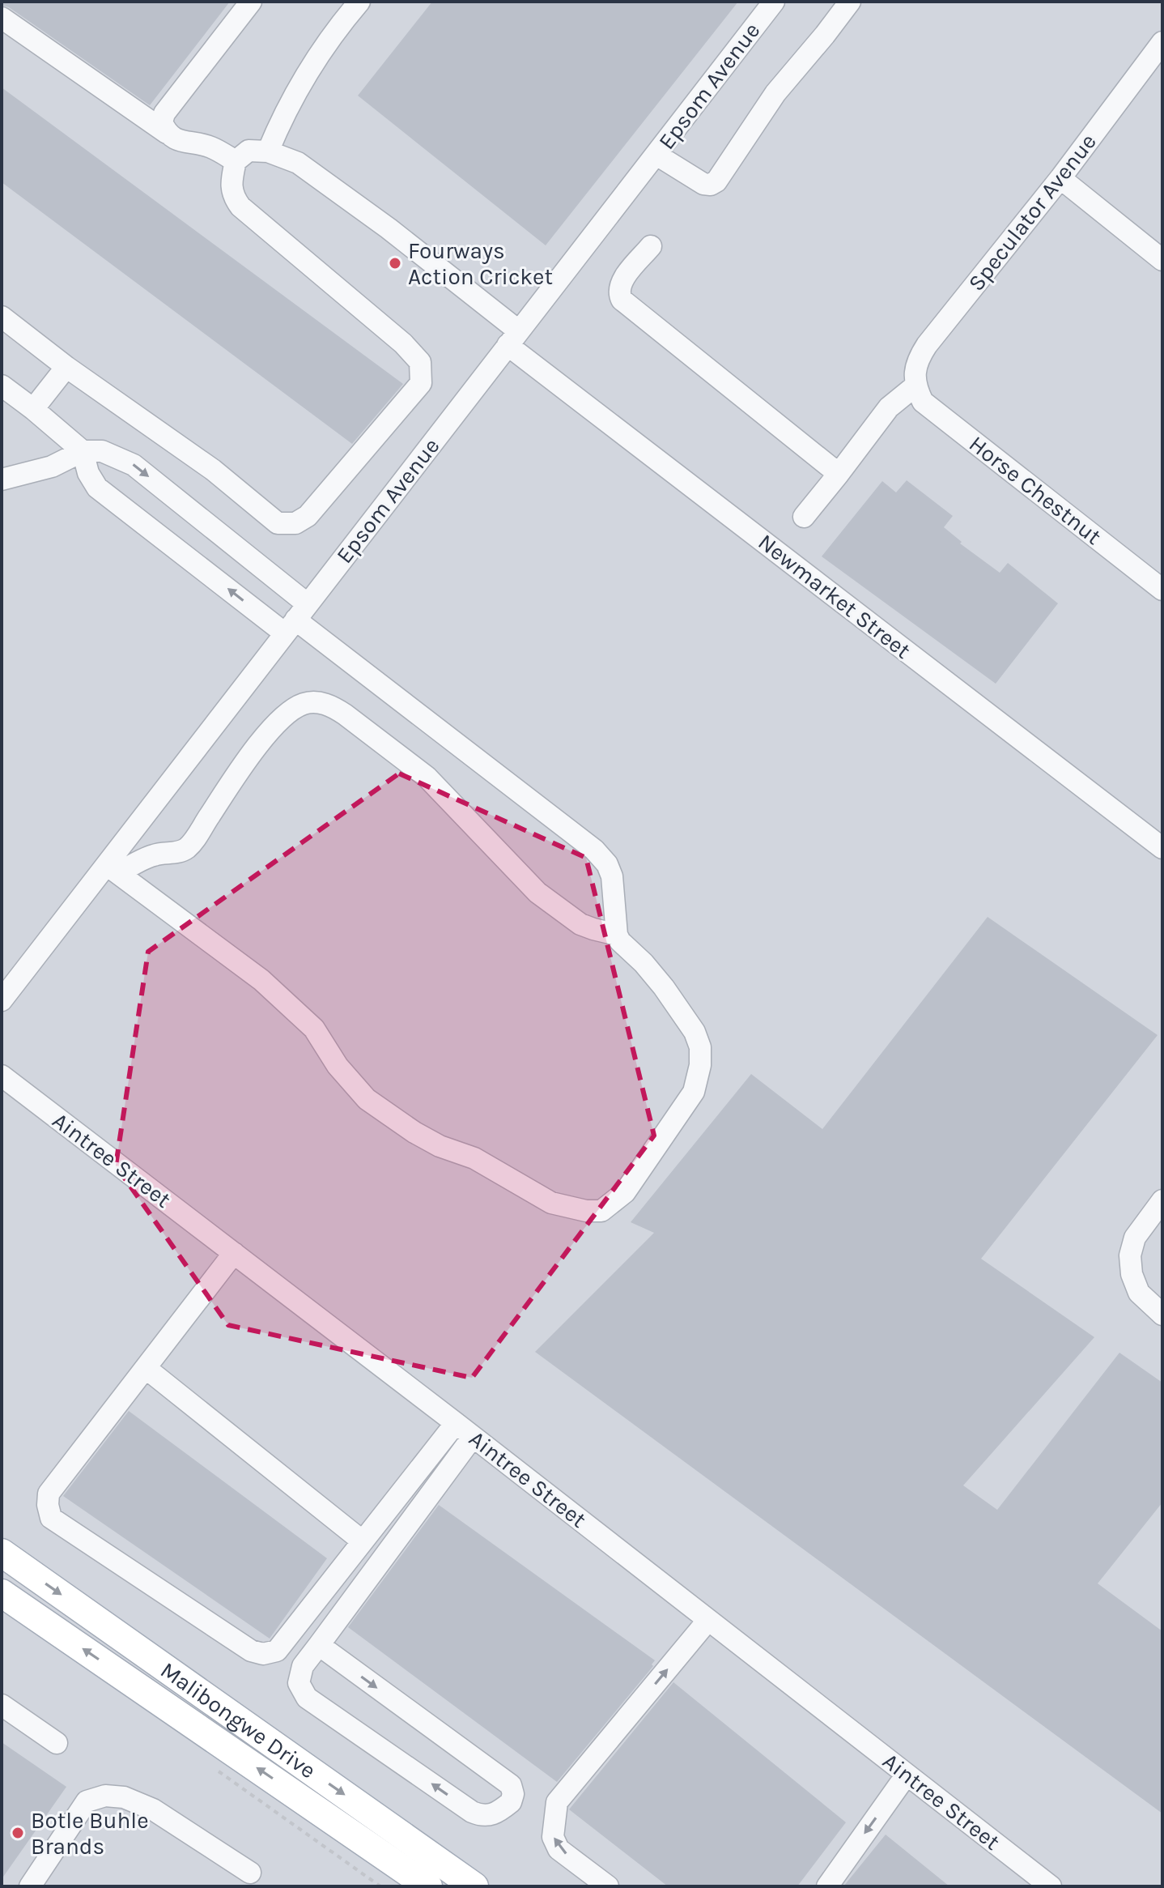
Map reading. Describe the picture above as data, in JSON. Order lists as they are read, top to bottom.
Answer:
{
  "streets": {
    "main road": ["Malibongwe Drive"],
    "street": [
      "Epsom Avenue",
      "Speculator Avenue",
      "Horse Chestnut",
      "Newmarket Street",
      "Aintree Street"
    ]
  },
  "crossings": [
    ["Epsom Avenue", "Newmarket Street"],
    ["Speculator Avenue", "Horse Chestnut"]
  ],
  "places": ["Fourways Action Cricket", "Botle Buhle Brands"]
}
